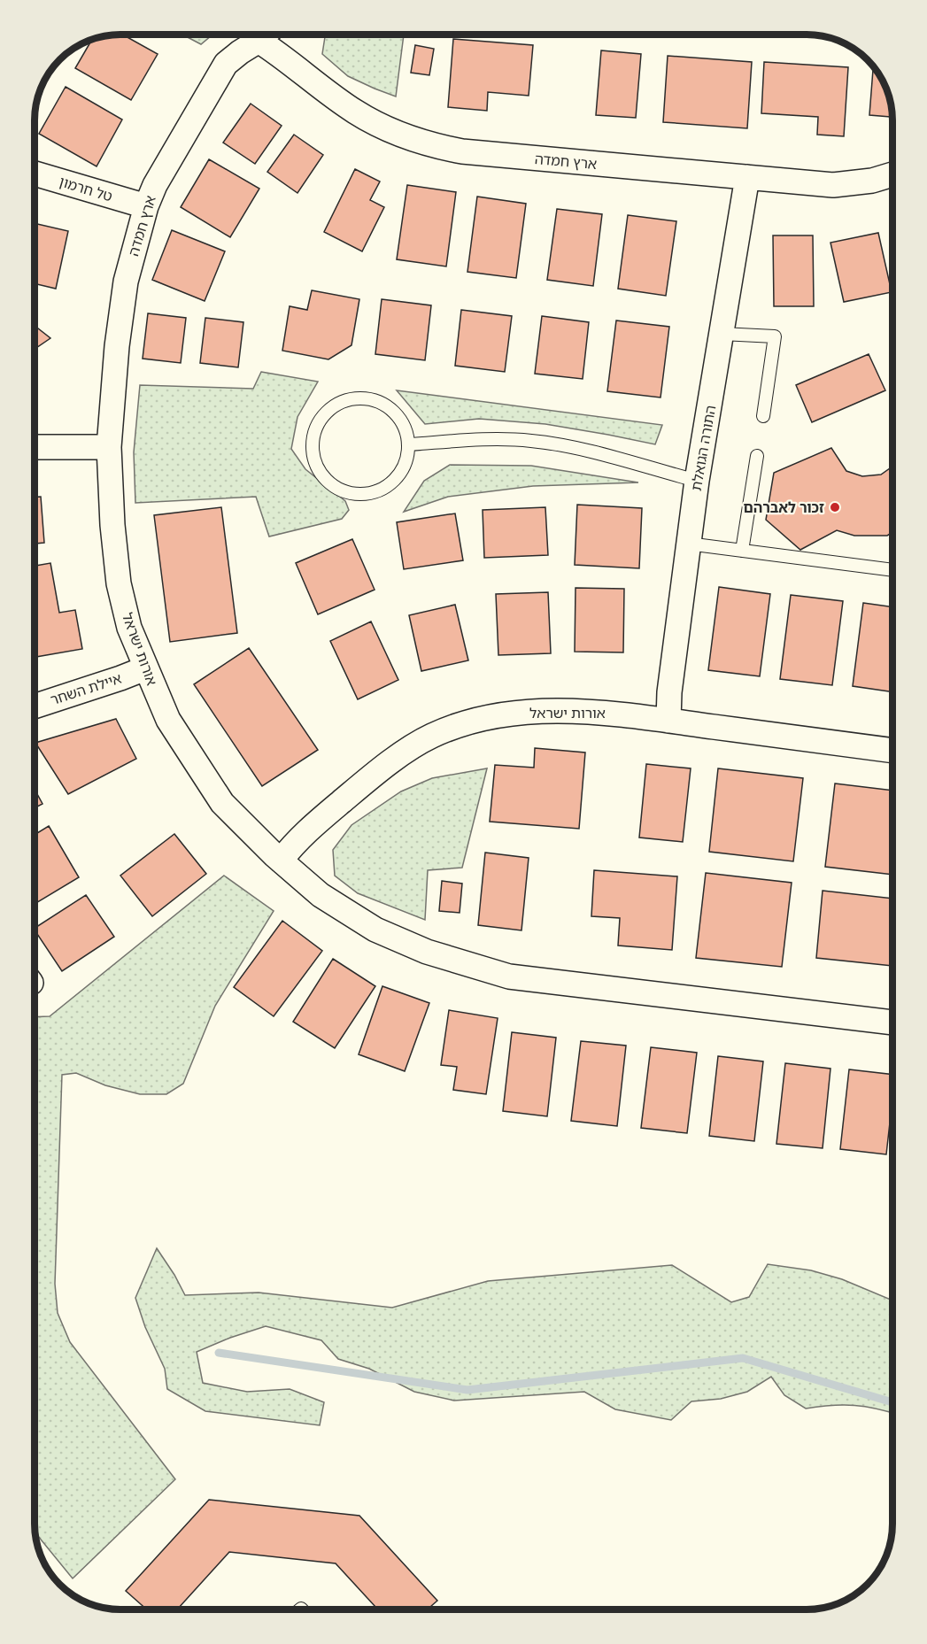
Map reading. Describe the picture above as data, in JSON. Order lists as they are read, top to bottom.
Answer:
{
  "streets": {
    "street": [
      "ארץ חמדה",
      "טל חרמון",
      "התורה הגואלת",
      "אורות ישראל",
      "איילת השחר"
    ]
  },
  "crossings": [
    ["ארץ חמדה", "טל חרמון"],
    ["ארץ חמדה", "התורה הגואלת"],
    ["ארץ חמדה", "אורות ישראל"],
    ["התורה הגואלת", "אורות ישראל"],
    ["אורות ישראל", "איילת השחר"]
  ],
  "places": ["זכור לאברהם"]
}
